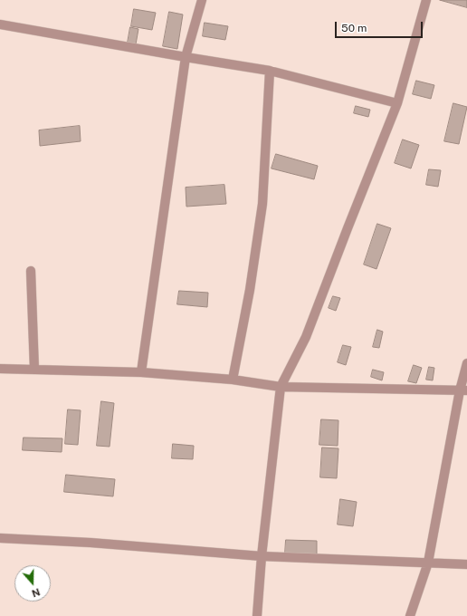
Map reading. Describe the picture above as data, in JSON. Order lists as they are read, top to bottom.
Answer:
{
  "scale_bar": "50 m",
  "north": "bottom"
}
